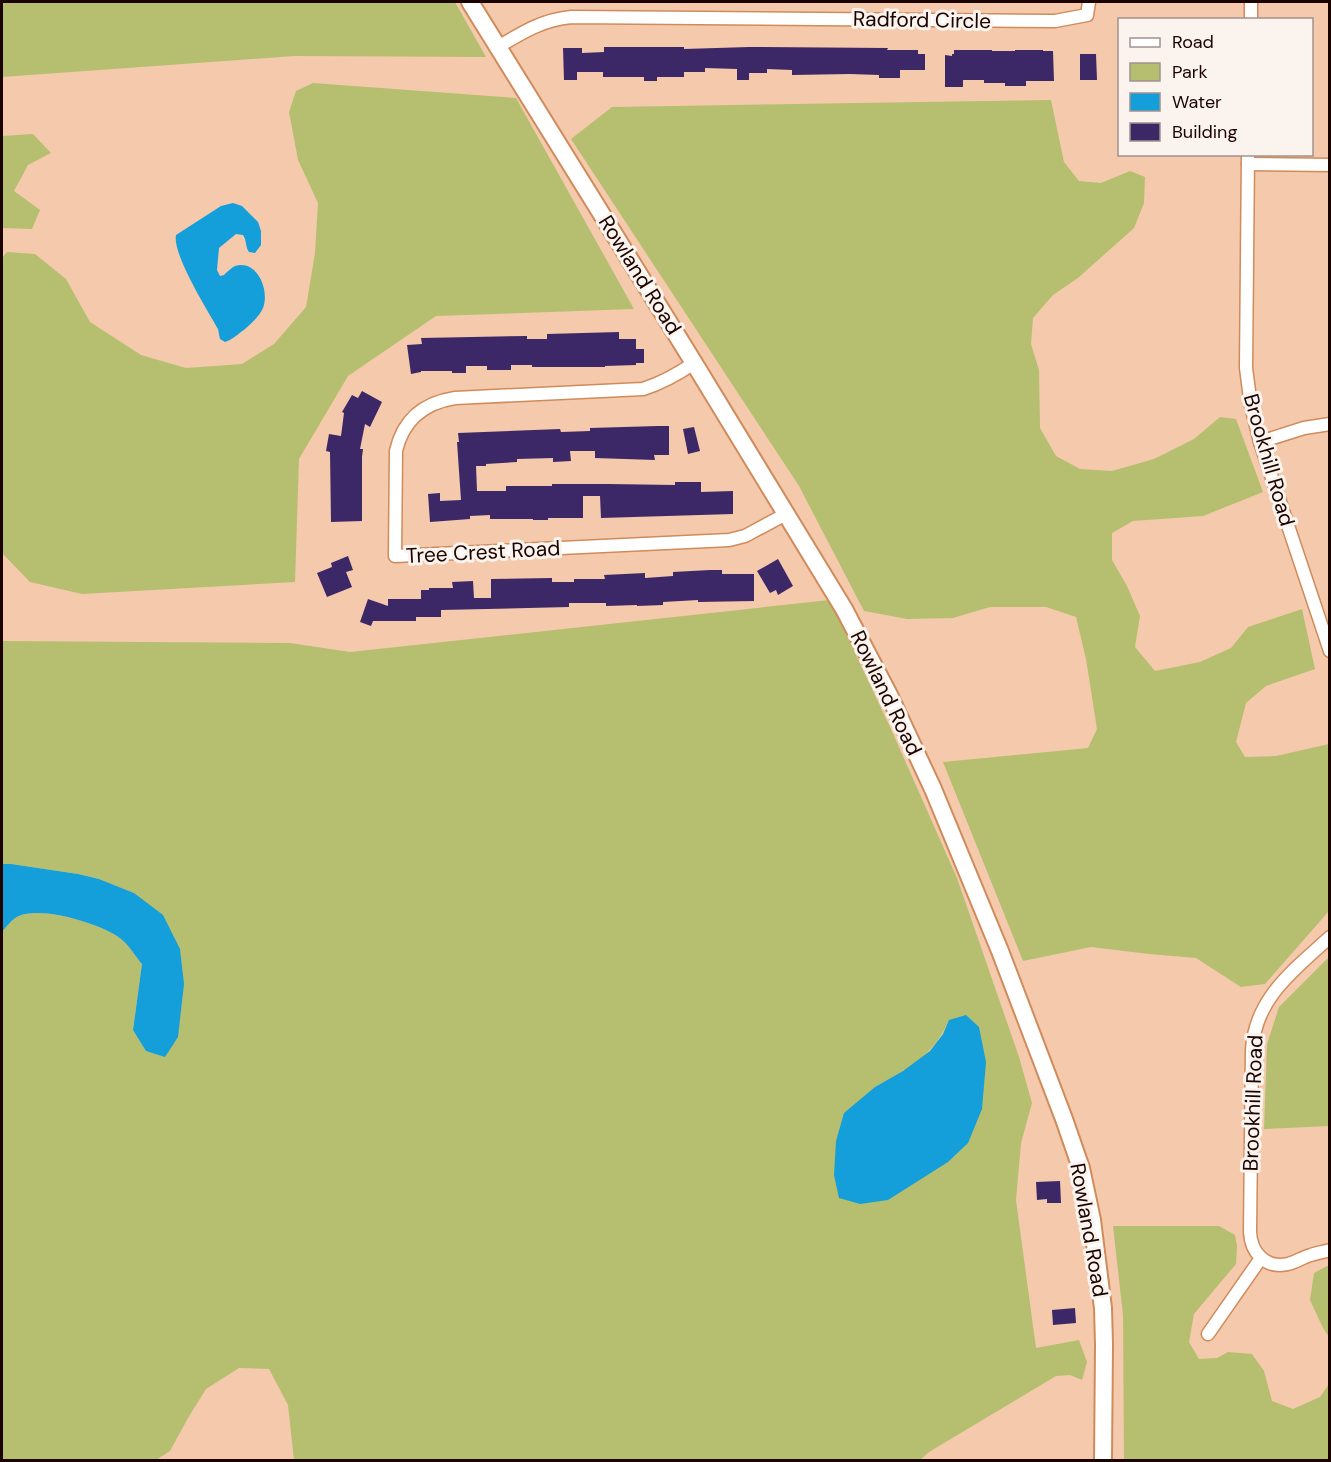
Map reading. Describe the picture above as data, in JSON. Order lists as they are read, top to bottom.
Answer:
{
  "streets": {
    "street": [
      "Radford Circle",
      "Rowland Road",
      "Brookhill Road",
      "Tree Crest Road"
    ]
  },
  "crossings": [
    ["Radford Circle", "Rowland Road"],
    ["Rowland Road", "Tree Crest Road"]
  ],
  "legend": [
    "Road",
    "Park",
    "Water",
    "Building"
  ]
}
